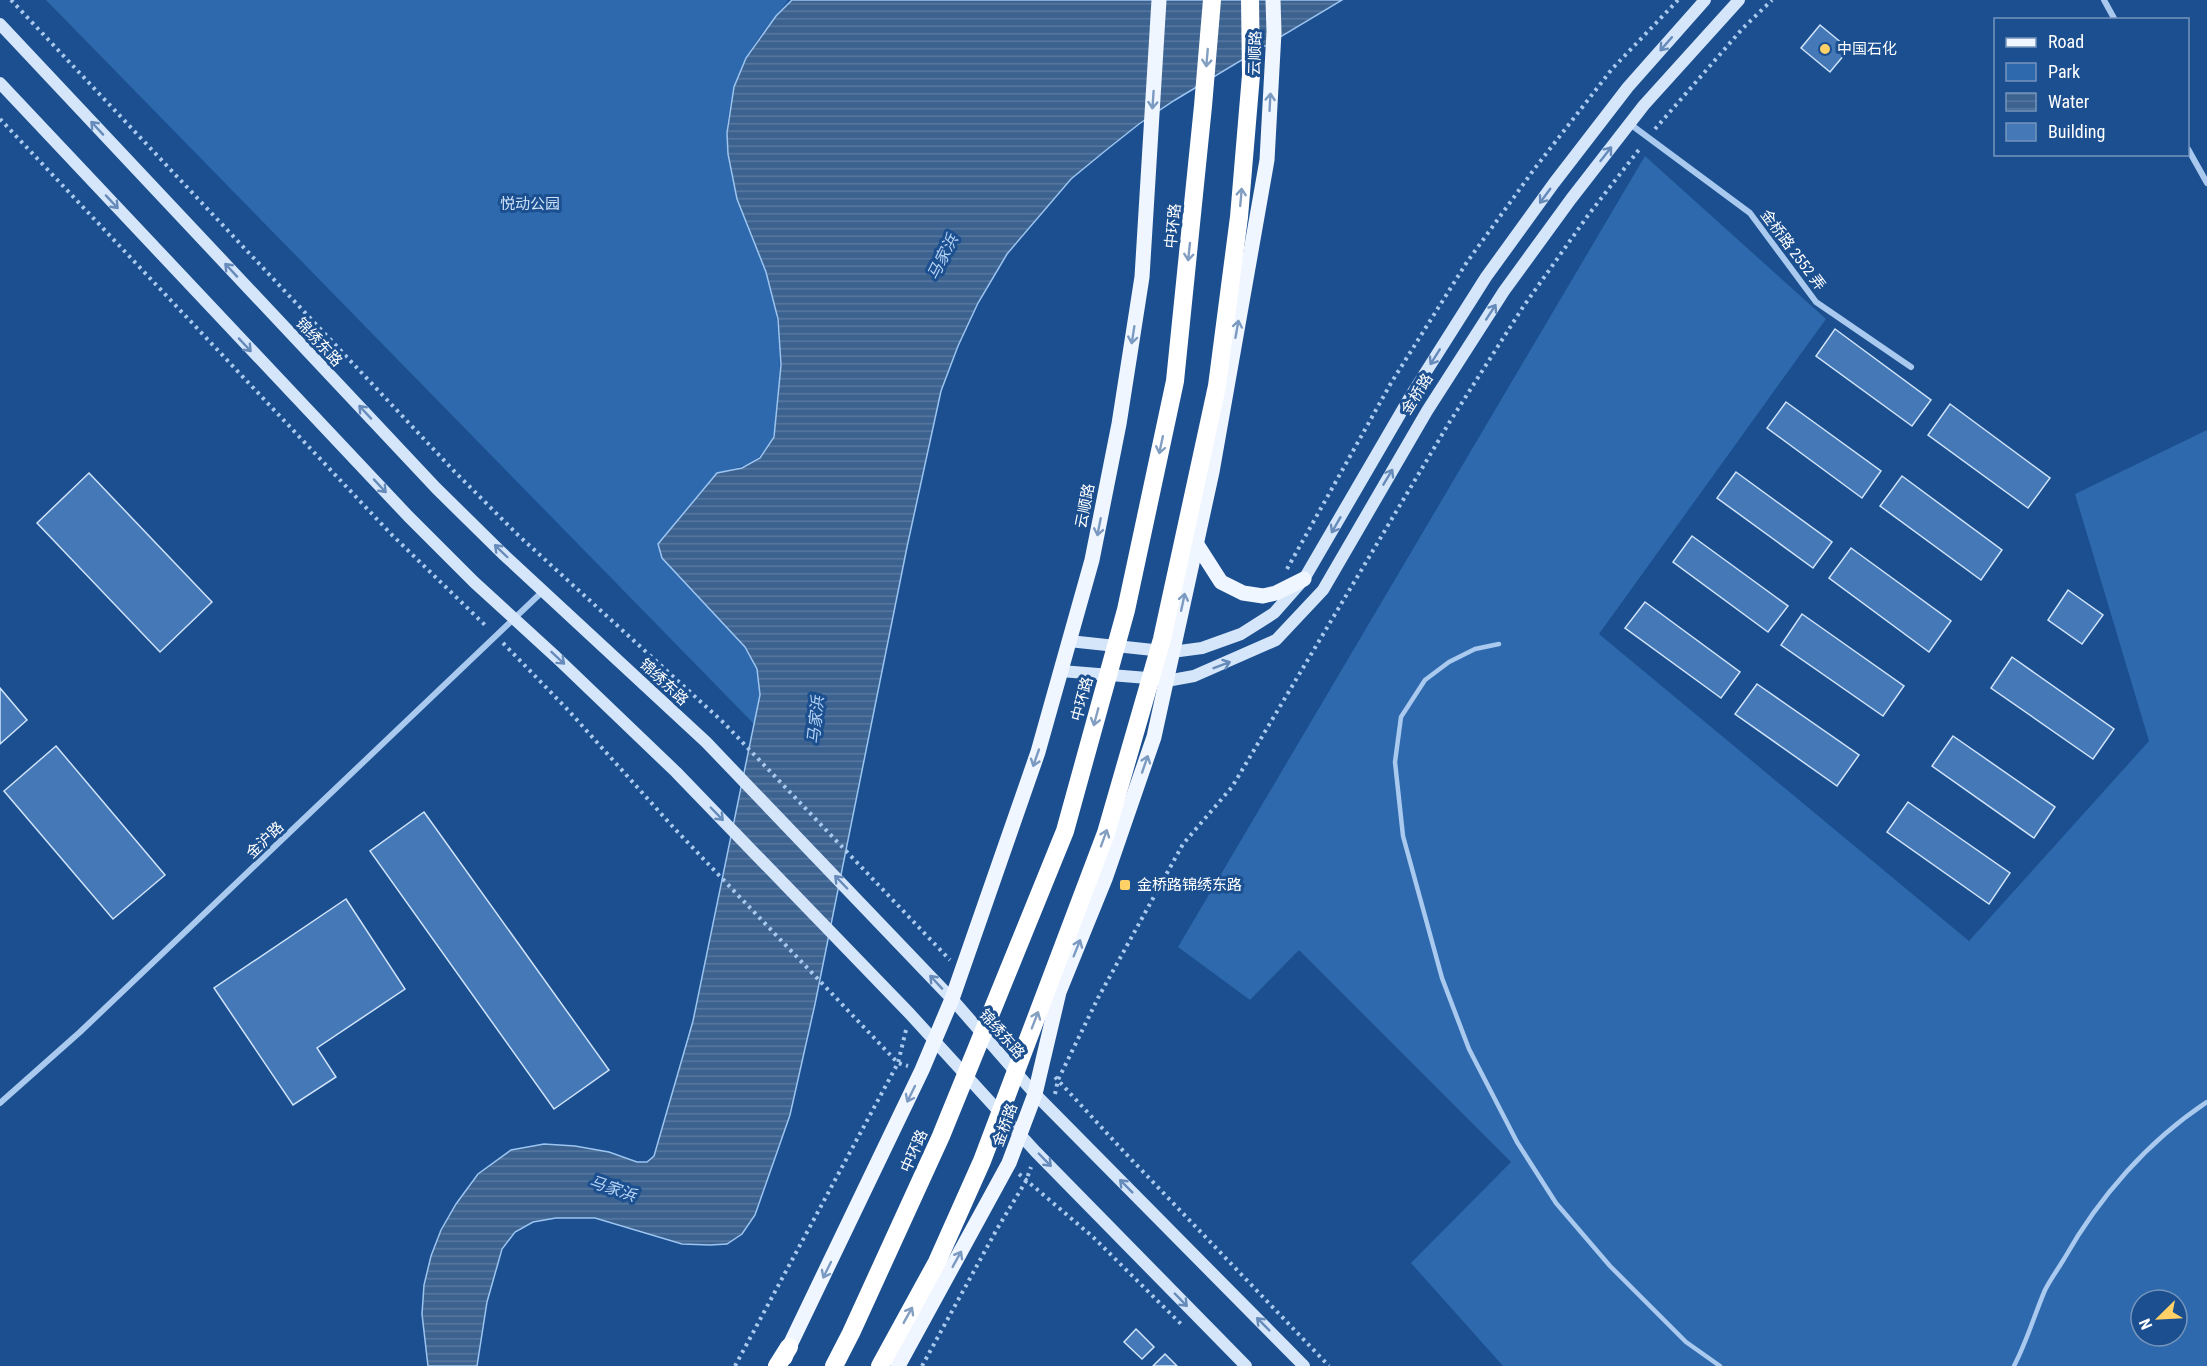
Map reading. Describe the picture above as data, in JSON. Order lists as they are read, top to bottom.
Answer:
{
  "streets": {
    "highway": ["中环路"],
    "main road": ["云顺路", "锦绣东路", "金桥路"],
    "street": ["金桥路 2552 弄", "金沪路"]
  },
  "crossings": [
    ["云顺路", "锦绣东路"],
    ["云顺路", "金桥路"],
    ["金桥路 2552 弄", "金桥路"],
    ["锦绣东路", "金桥路"],
    ["锦绣东路", "金沪路"]
  ],
  "water": ["马家浜"],
  "parks": ["悦动公园"],
  "places": {
    "other": ["中国石化"],
    "transit": ["金桥路锦绣东路"]
  },
  "legend": [
    "Road",
    "Park",
    "Water",
    "Building"
  ],
  "north": "bottom left"
}
